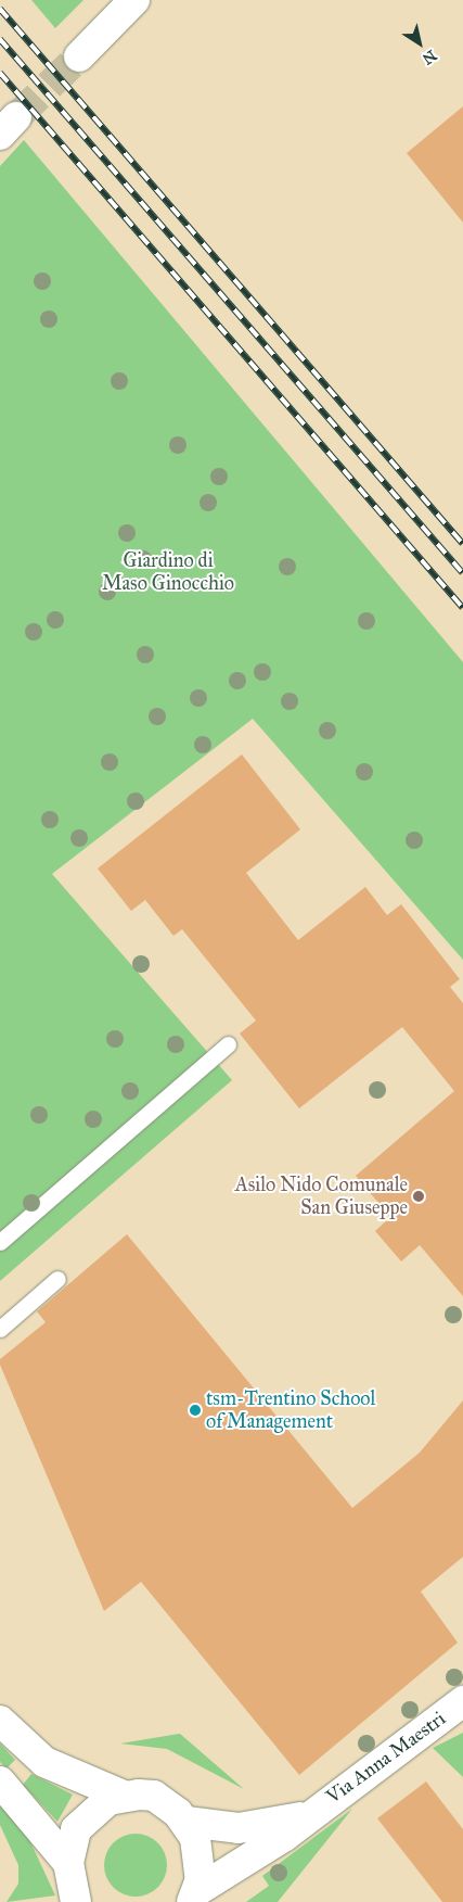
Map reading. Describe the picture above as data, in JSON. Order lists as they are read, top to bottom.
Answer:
{
  "streets": {
    "street": ["Via Anna Maestri"]
  },
  "parks": ["Giardino di Maso Ginocchio"],
  "places": ["Asilo Nido Comunale San Giuseppe", "tsm-Trentino School of Management"],
  "north": "bottom right"
}
